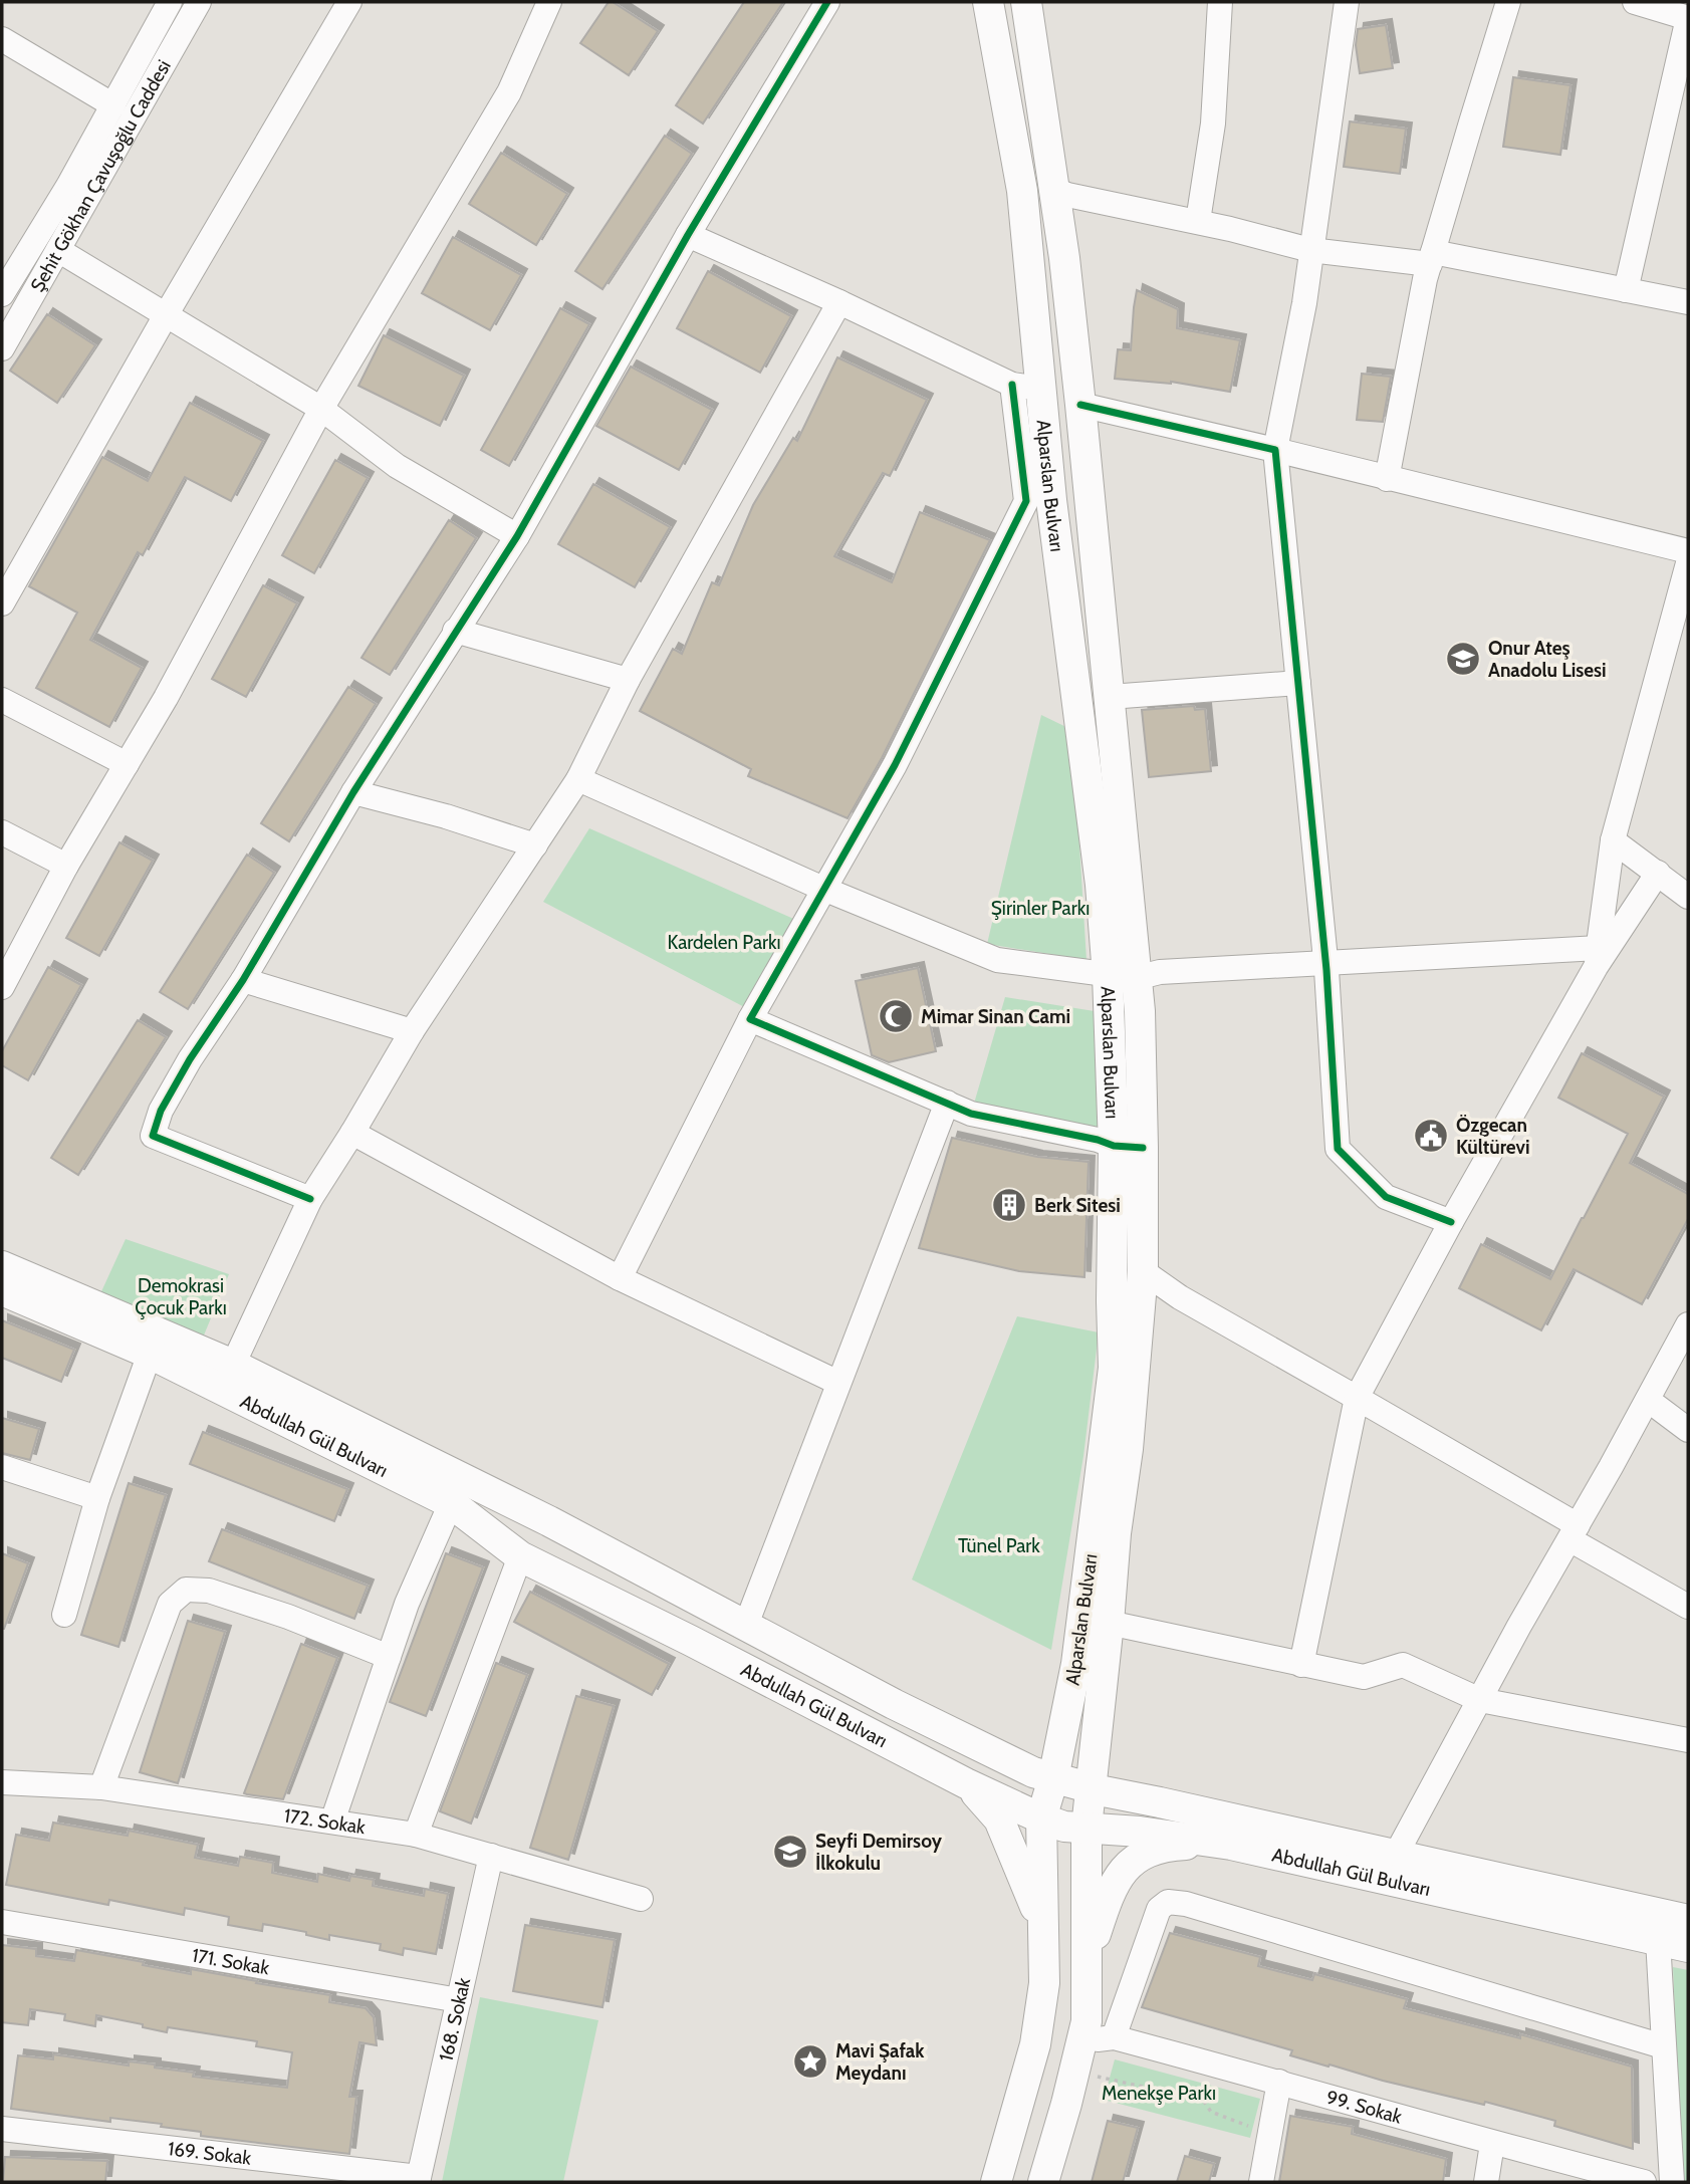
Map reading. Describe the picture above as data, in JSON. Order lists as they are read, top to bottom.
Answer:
{
  "streets": {
    "main road": ["Alparslan Bulvarı", "Abdullah Gül Bulvarı"],
    "street": [
      "Şehit Gökhan Çavuşoğlu Caddesi",
      "172. Sokak",
      "171. Sokak",
      "168. Sokak",
      "99. Sokak",
      "169. Sokak"
    ]
  },
  "crossings": [
    ["Alparslan Bulvarı", "Abdullah Gül Bulvarı"],
    ["Alparslan Bulvarı", "99. Sokak"],
    ["172. Sokak", "168. Sokak"],
    ["171. Sokak", "168. Sokak"],
    ["168. Sokak", "169. Sokak"]
  ],
  "parks": [
    "Şirinler Parkı",
    "Kardelen Parkı",
    "Demokrasi Çocuk Parkı",
    "Tünel Park",
    "Menekşe Parkı"
  ],
  "places": {
    "school or university": ["Onur Ateş Anadolu Lisesi", "Seyfi Demirsoy İlkokulu"],
    "mosque": ["Mimar Sinan Cami"],
    "public building": ["Özgecan Kültürevi"],
    "building": ["Berk Sitesi"],
    "place": ["Mavi Şafak Meydanı"]
  }
}
